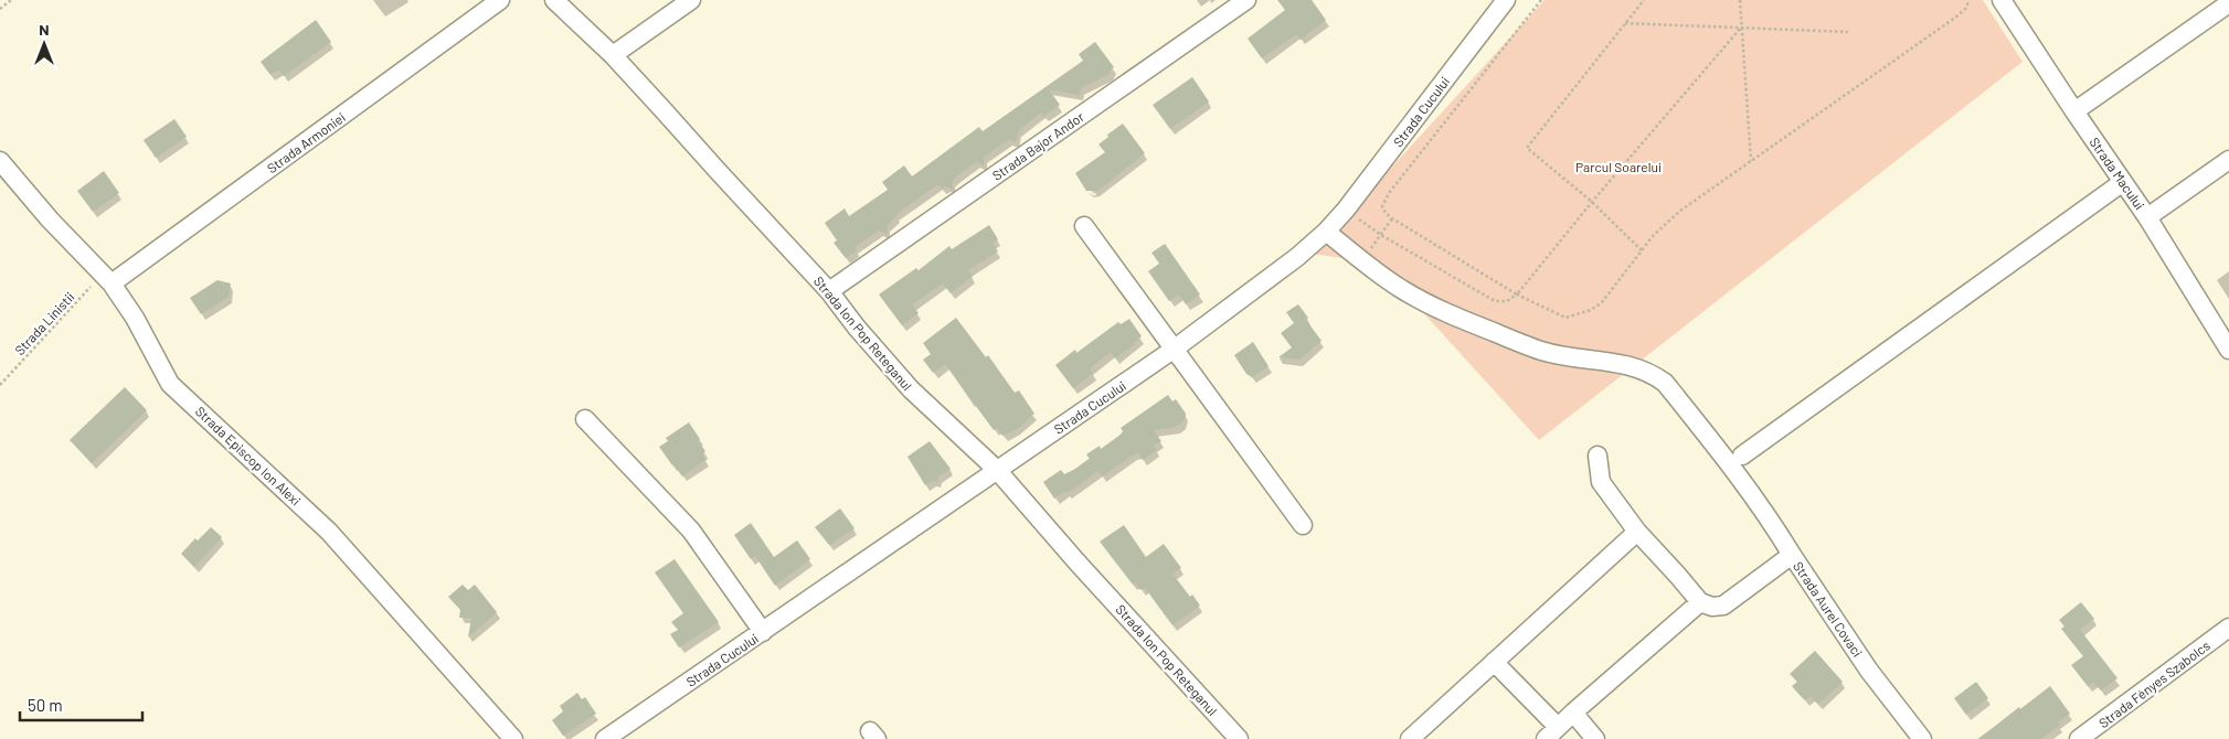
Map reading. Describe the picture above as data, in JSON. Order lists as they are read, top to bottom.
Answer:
{
  "streets": {
    "street": [
      "Strada Cucului",
      "Strada Armoniei",
      "Strada Bajor Andor",
      "Strada Macului",
      "Strada Ion Pop Reteganul",
      "Strada Episcop Ion Alexi",
      "Strada Aurel Covaci",
      "Strada Fényes Szabolcs"
    ],
    "path": ["Strada Linistii"]
  },
  "crossings": [
    ["Strada Cucului", "Strada Ion Pop Reteganul"],
    ["Strada Armoniei", "Strada Linistii"],
    ["Strada Armoniei", "Strada Episcop Ion Alexi"],
    ["Strada Bajor Andor", "Strada Ion Pop Reteganul"],
    ["Strada Linistii", "Strada Episcop Ion Alexi"]
  ],
  "parks": ["Parcul Soarelui"],
  "scale_bar": "50 m",
  "north": "top"
}
